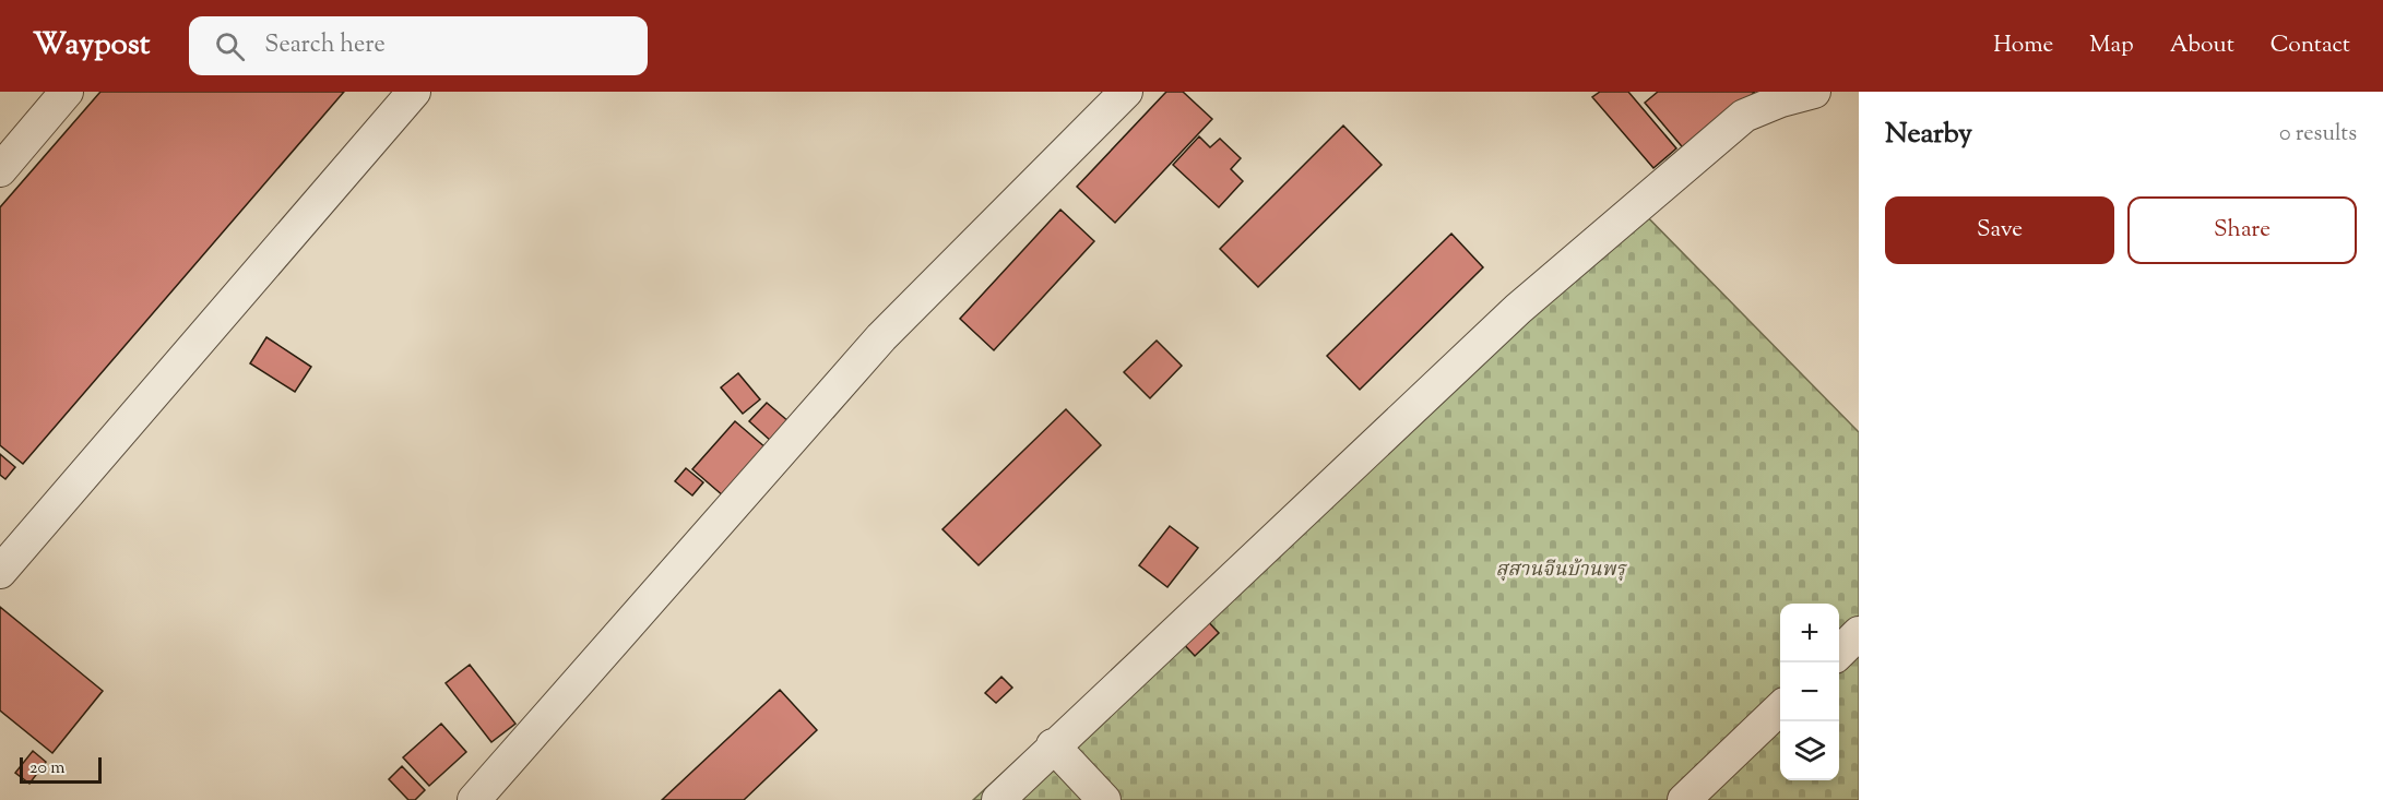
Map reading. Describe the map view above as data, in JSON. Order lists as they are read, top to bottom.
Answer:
{
  "parks": ["สุสานจีนบ้านพรุ"],
  "scale_bar": "20 m",
  "page": {
    "header": "Waypost",
    "search": "Search here",
    "nav": [
      "Home",
      "Map",
      "About",
      "Contact"
    ],
    "heading": ["Nearby", "0 results"],
    "buttons": ["Save", "Share"],
    "map_buttons": ["+", "−"],
    "scale": "20 m"
  }
}
